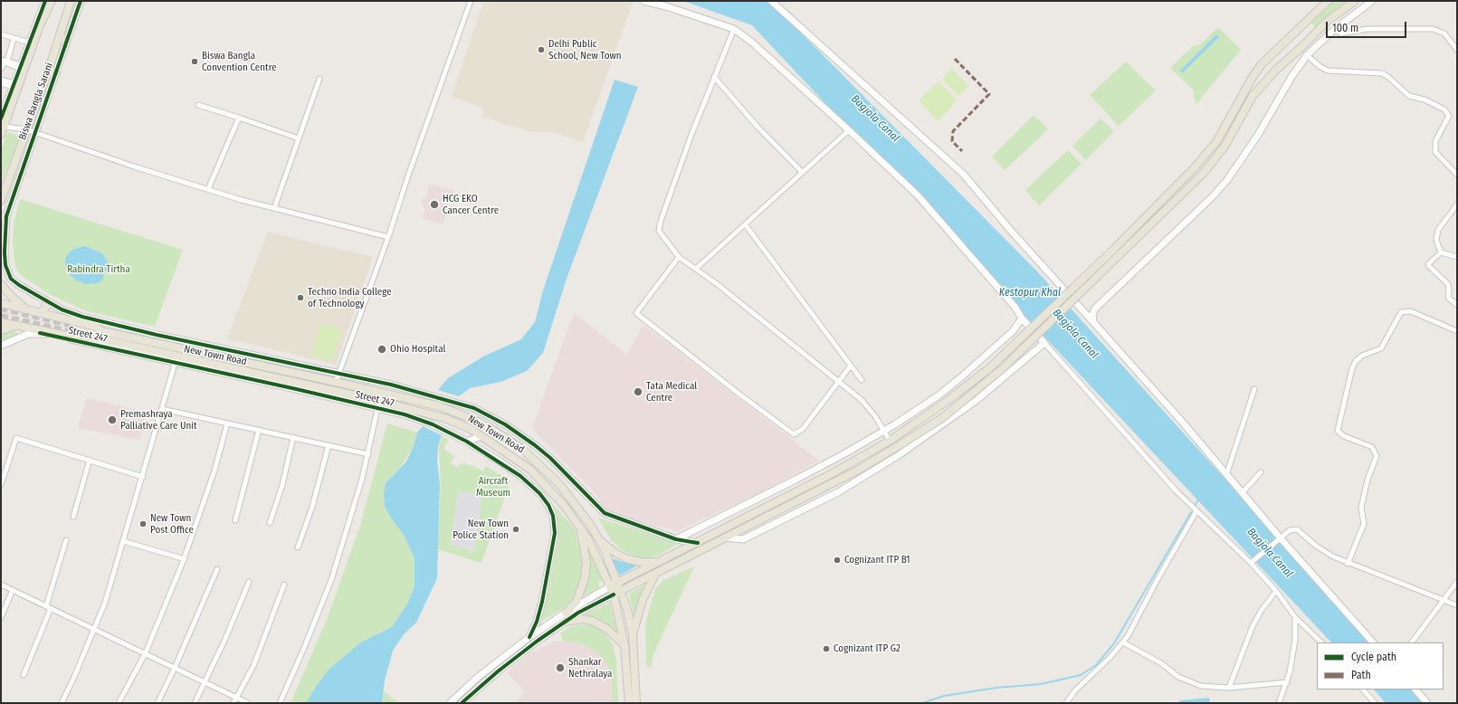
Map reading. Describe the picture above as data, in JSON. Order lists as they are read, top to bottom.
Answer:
{
  "streets": {
    "main road": ["Biswa Bangla Sarani", "New Town Road"],
    "street": ["Street 247"]
  },
  "water": ["Bagjola Canal", "Kestopur Khal"],
  "parks": ["Rabindra Tirtha", "Aircraft Museum"],
  "places": [
    "Delhi Public School, New Town",
    "Biswa Bangla Convention Centre",
    "HCG EKO Cancer Centre",
    "Techno India College of Technology",
    "Ohio Hospital",
    "Tata Medical Centre",
    "Premashraya Palliative Care Unit",
    "New Town Post Office",
    "New Town Police Station",
    "Cognizant ITP B1",
    "Cognizant ITP G2",
    "Shankar Nethralaya"
  ],
  "legend": ["Cycle path", "Path"],
  "scale_bar": "100 m"
}
